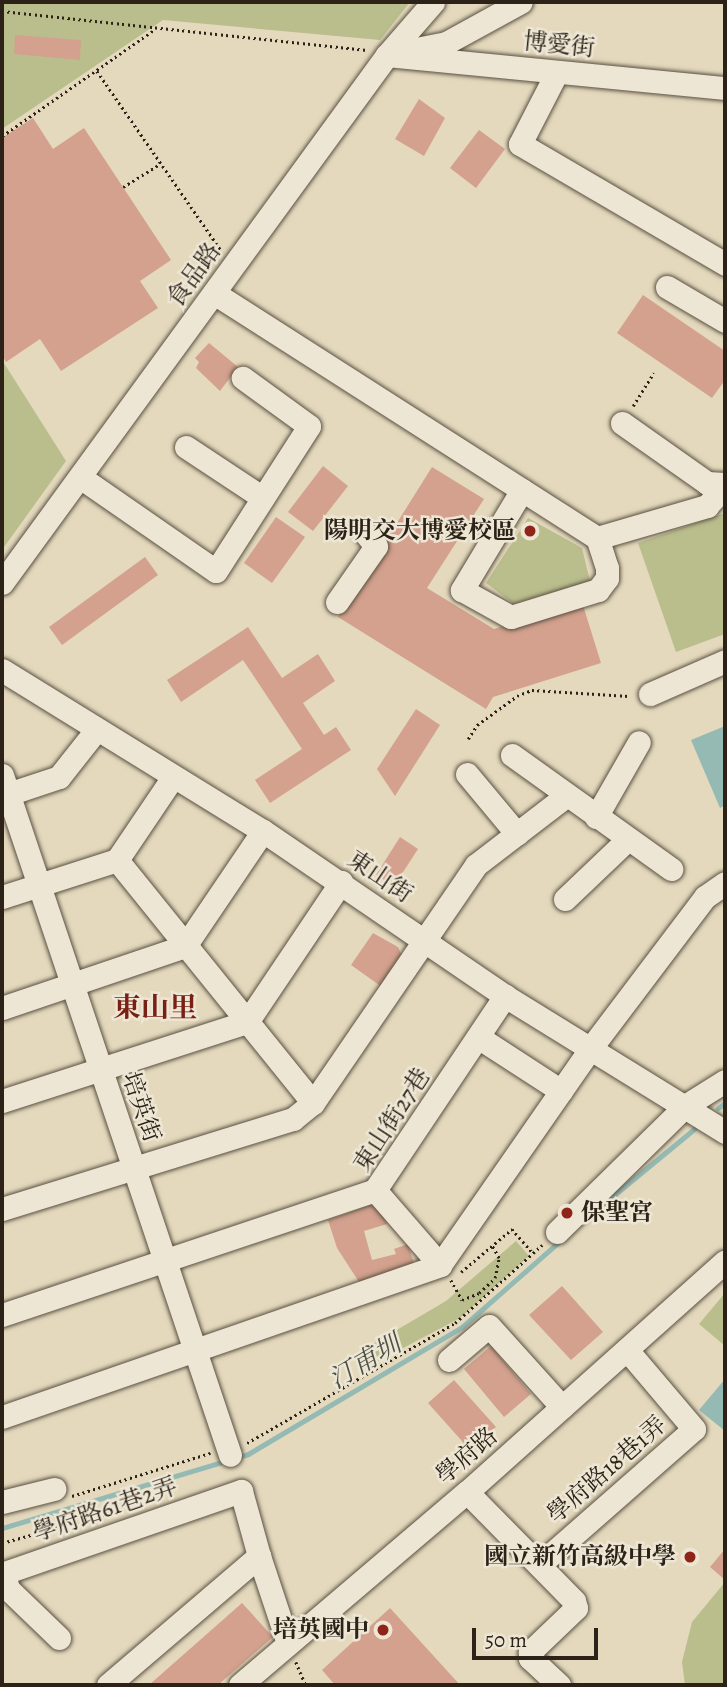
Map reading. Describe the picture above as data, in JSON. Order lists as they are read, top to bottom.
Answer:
{
  "streets": {
    "street": [
      "博愛街",
      "食品路",
      "東山街",
      "培英街",
      "東山街27巷",
      "學府路",
      "學府路18巷1弄",
      "學府路61巷2弄"
    ]
  },
  "crossings": [
    ["博愛街", "食品路"],
    ["東山街", "東山街27巷"],
    ["學府路", "學府路18巷1弄"]
  ],
  "districts": ["東山里"],
  "water": ["汀甫圳"],
  "places": [
    "陽明交大博愛校區",
    "保聖宮",
    "國立新竹高級中學",
    "培英國中"
  ],
  "scale_bar": "50 m"
}
